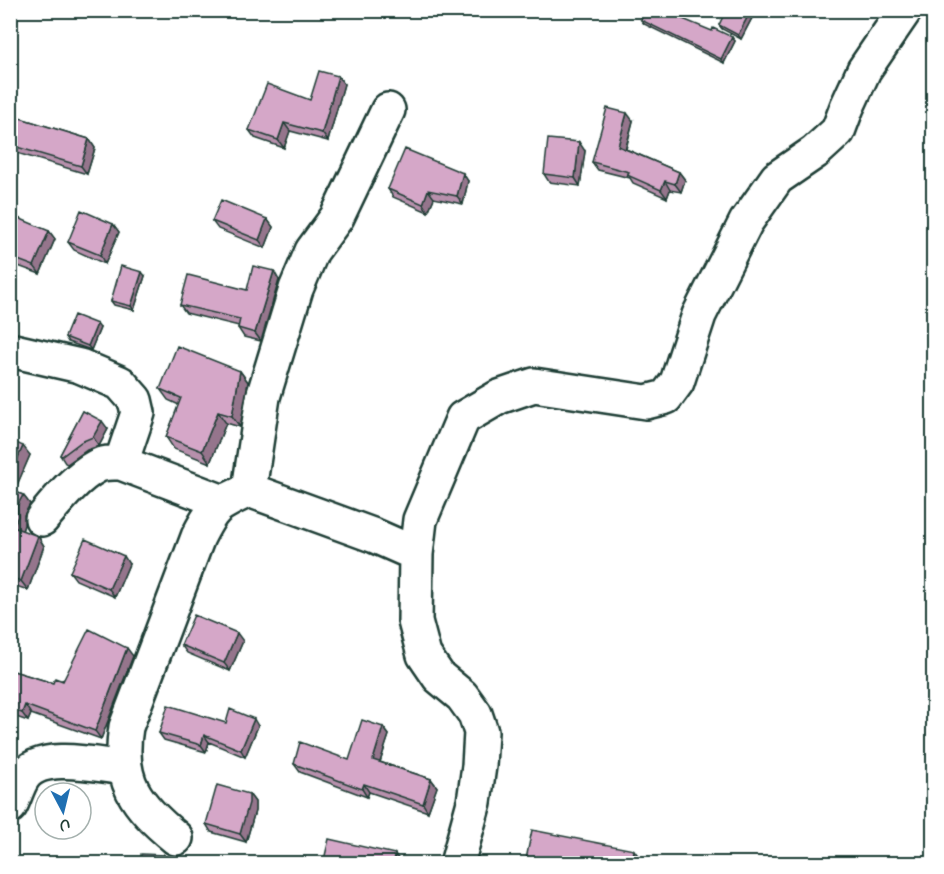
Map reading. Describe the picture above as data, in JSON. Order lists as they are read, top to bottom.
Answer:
{
  "north": "bottom"
}
